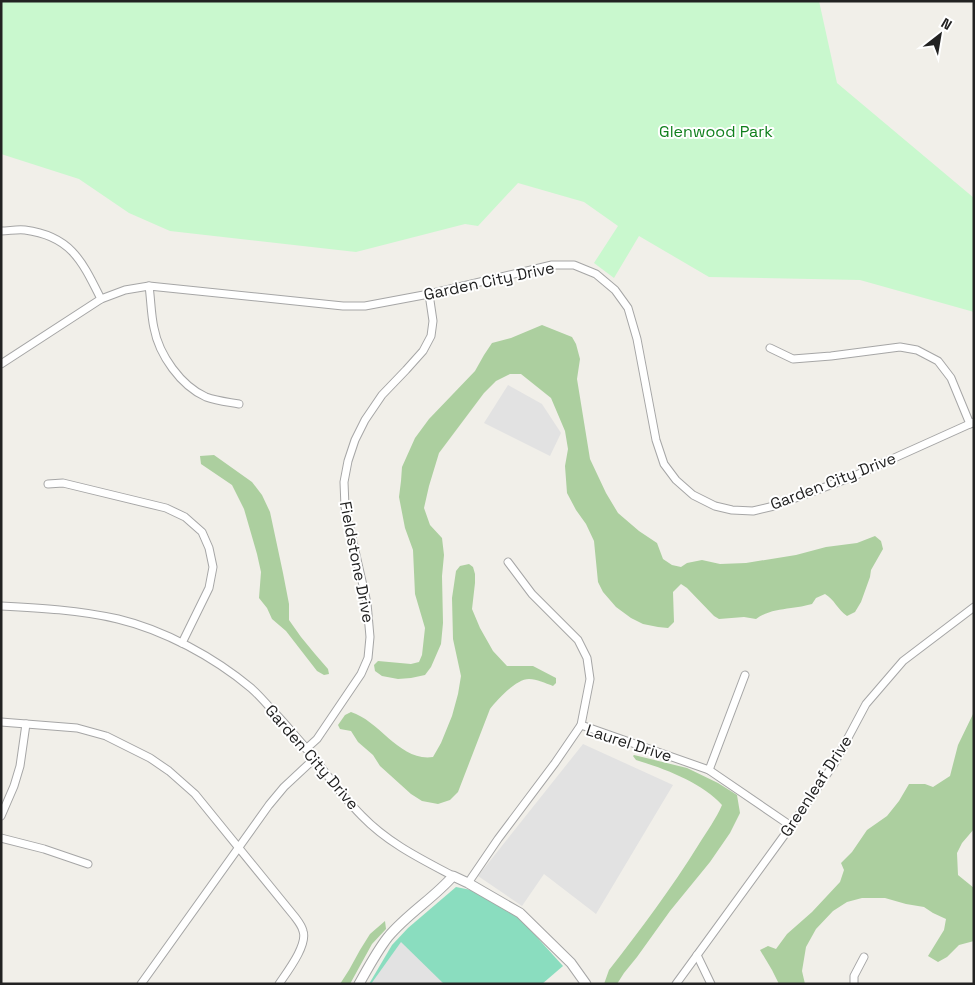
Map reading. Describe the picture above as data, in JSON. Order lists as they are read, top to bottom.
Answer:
{
  "streets": {
    "street": [
      "Garden City Drive",
      "Fieldstone Drive",
      "Laurel Drive",
      "Greenleaf Drive"
    ]
  },
  "crossings": [
    ["Garden City Drive", "Fieldstone Drive"],
    ["Garden City Drive", "Laurel Drive"],
    ["Laurel Drive", "Greenleaf Drive"]
  ],
  "parks": ["Glenwood Park"],
  "north": "top right"
}
